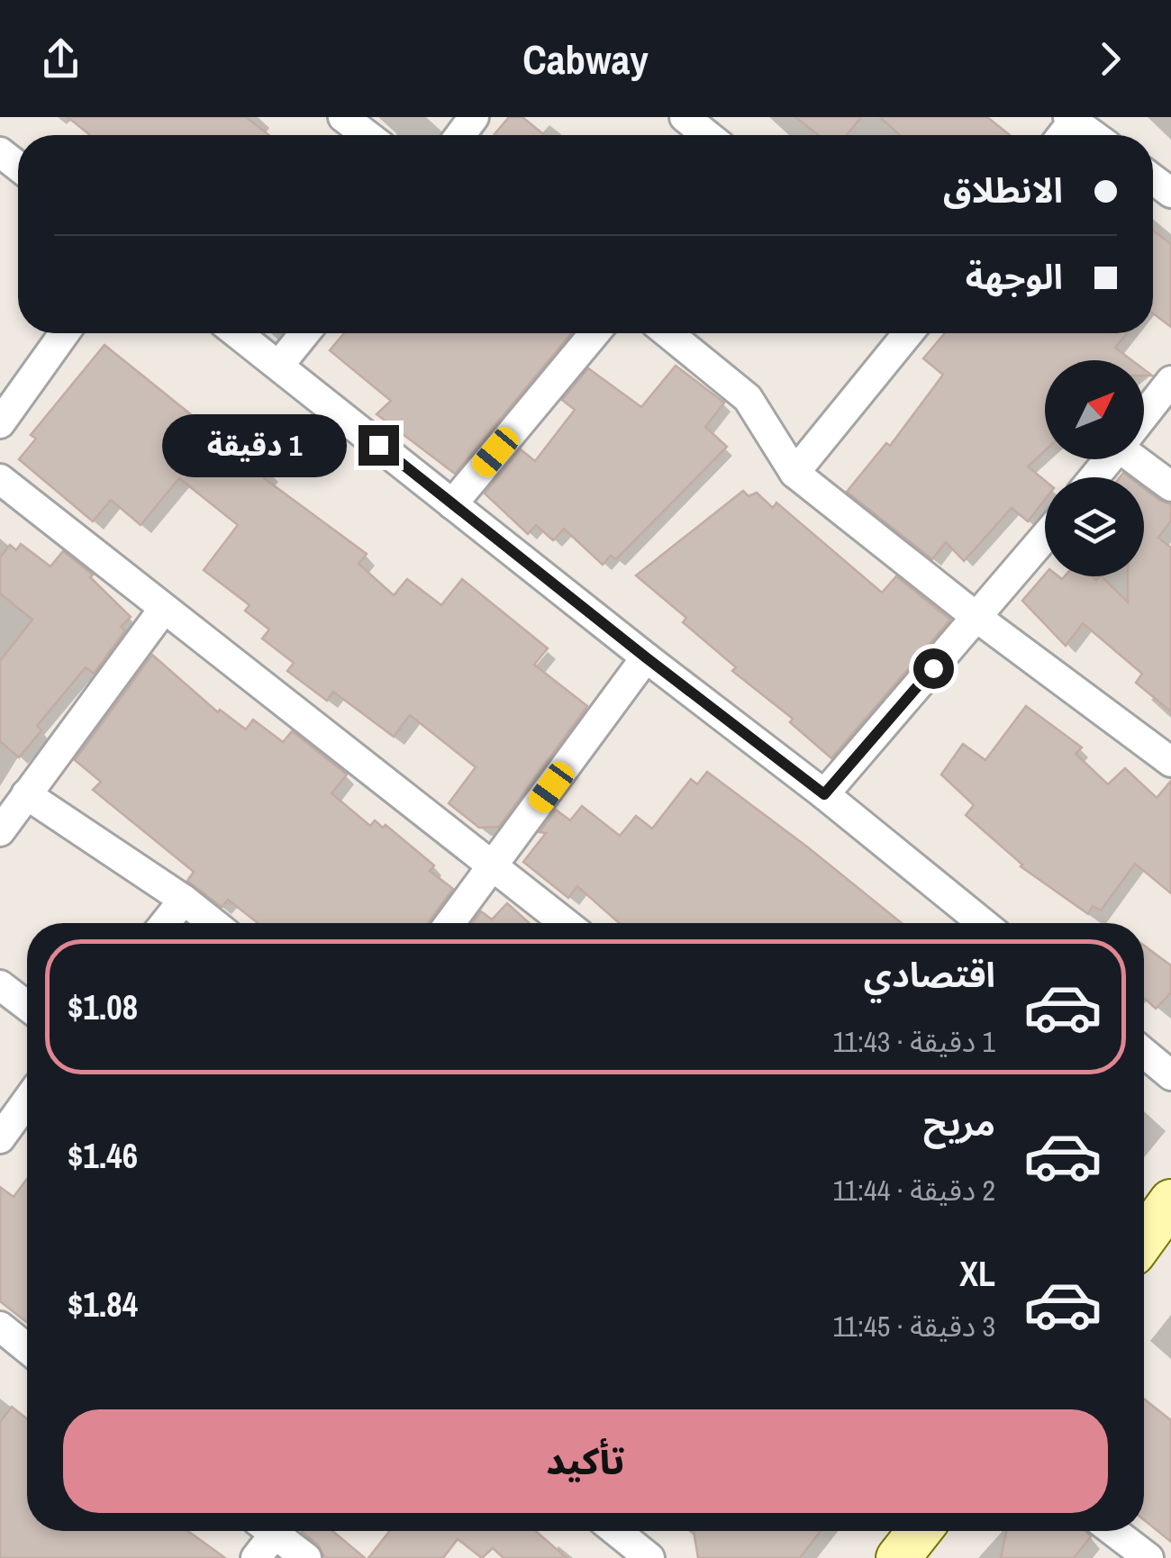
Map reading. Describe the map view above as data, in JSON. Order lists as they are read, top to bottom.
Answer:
{
  "north": "top right",
  "page": {
    "header": "Cabway",
    "banner": ["الانطلاق", "الوجهة"],
    "bubble": "1 دقيقة",
    "list": [
      {
        "name": "اقتصادي",
        "note": "1 دقيقة · 11:43",
        "value": "$1.08"
      },
      {
        "name": "مريح",
        "note": "2 دقيقة · 11:44",
        "value": "$1.46"
      },
      {
        "name": "XL",
        "note": "3 دقيقة · 11:45",
        "value": "$1.84"
      }
    ],
    "buttons": "تأكيد"
  }
}
